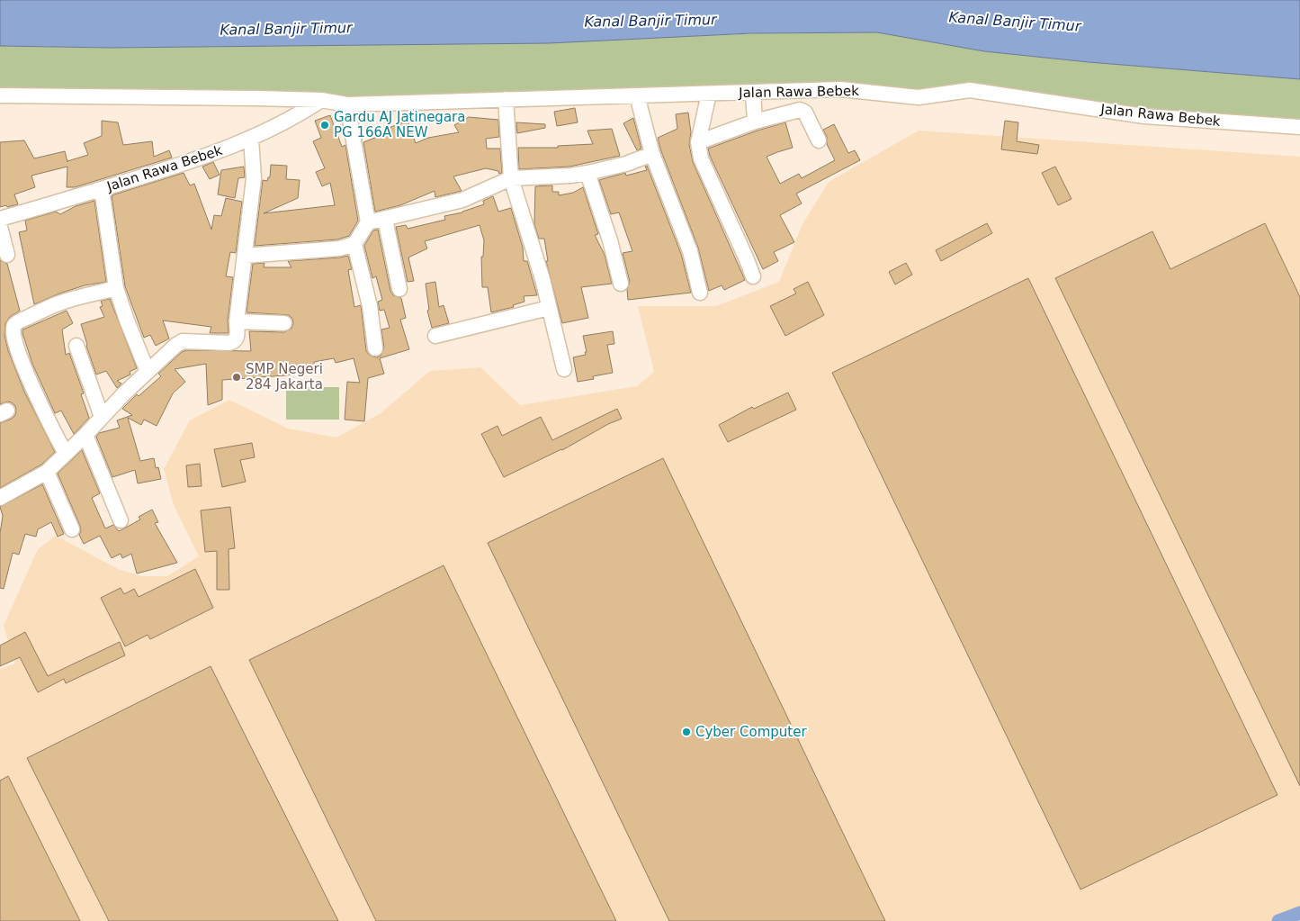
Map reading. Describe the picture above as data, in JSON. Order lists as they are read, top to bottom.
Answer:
{
  "streets": {
    "street": ["Jalan Rawa Bebek"]
  },
  "water": ["Kanal Banjir Timur"],
  "places": ["Gardu AJ Jatinegara PG 166A NEW", "SMP Negeri 284 Jakarta", "Cyber Computer"]
}
